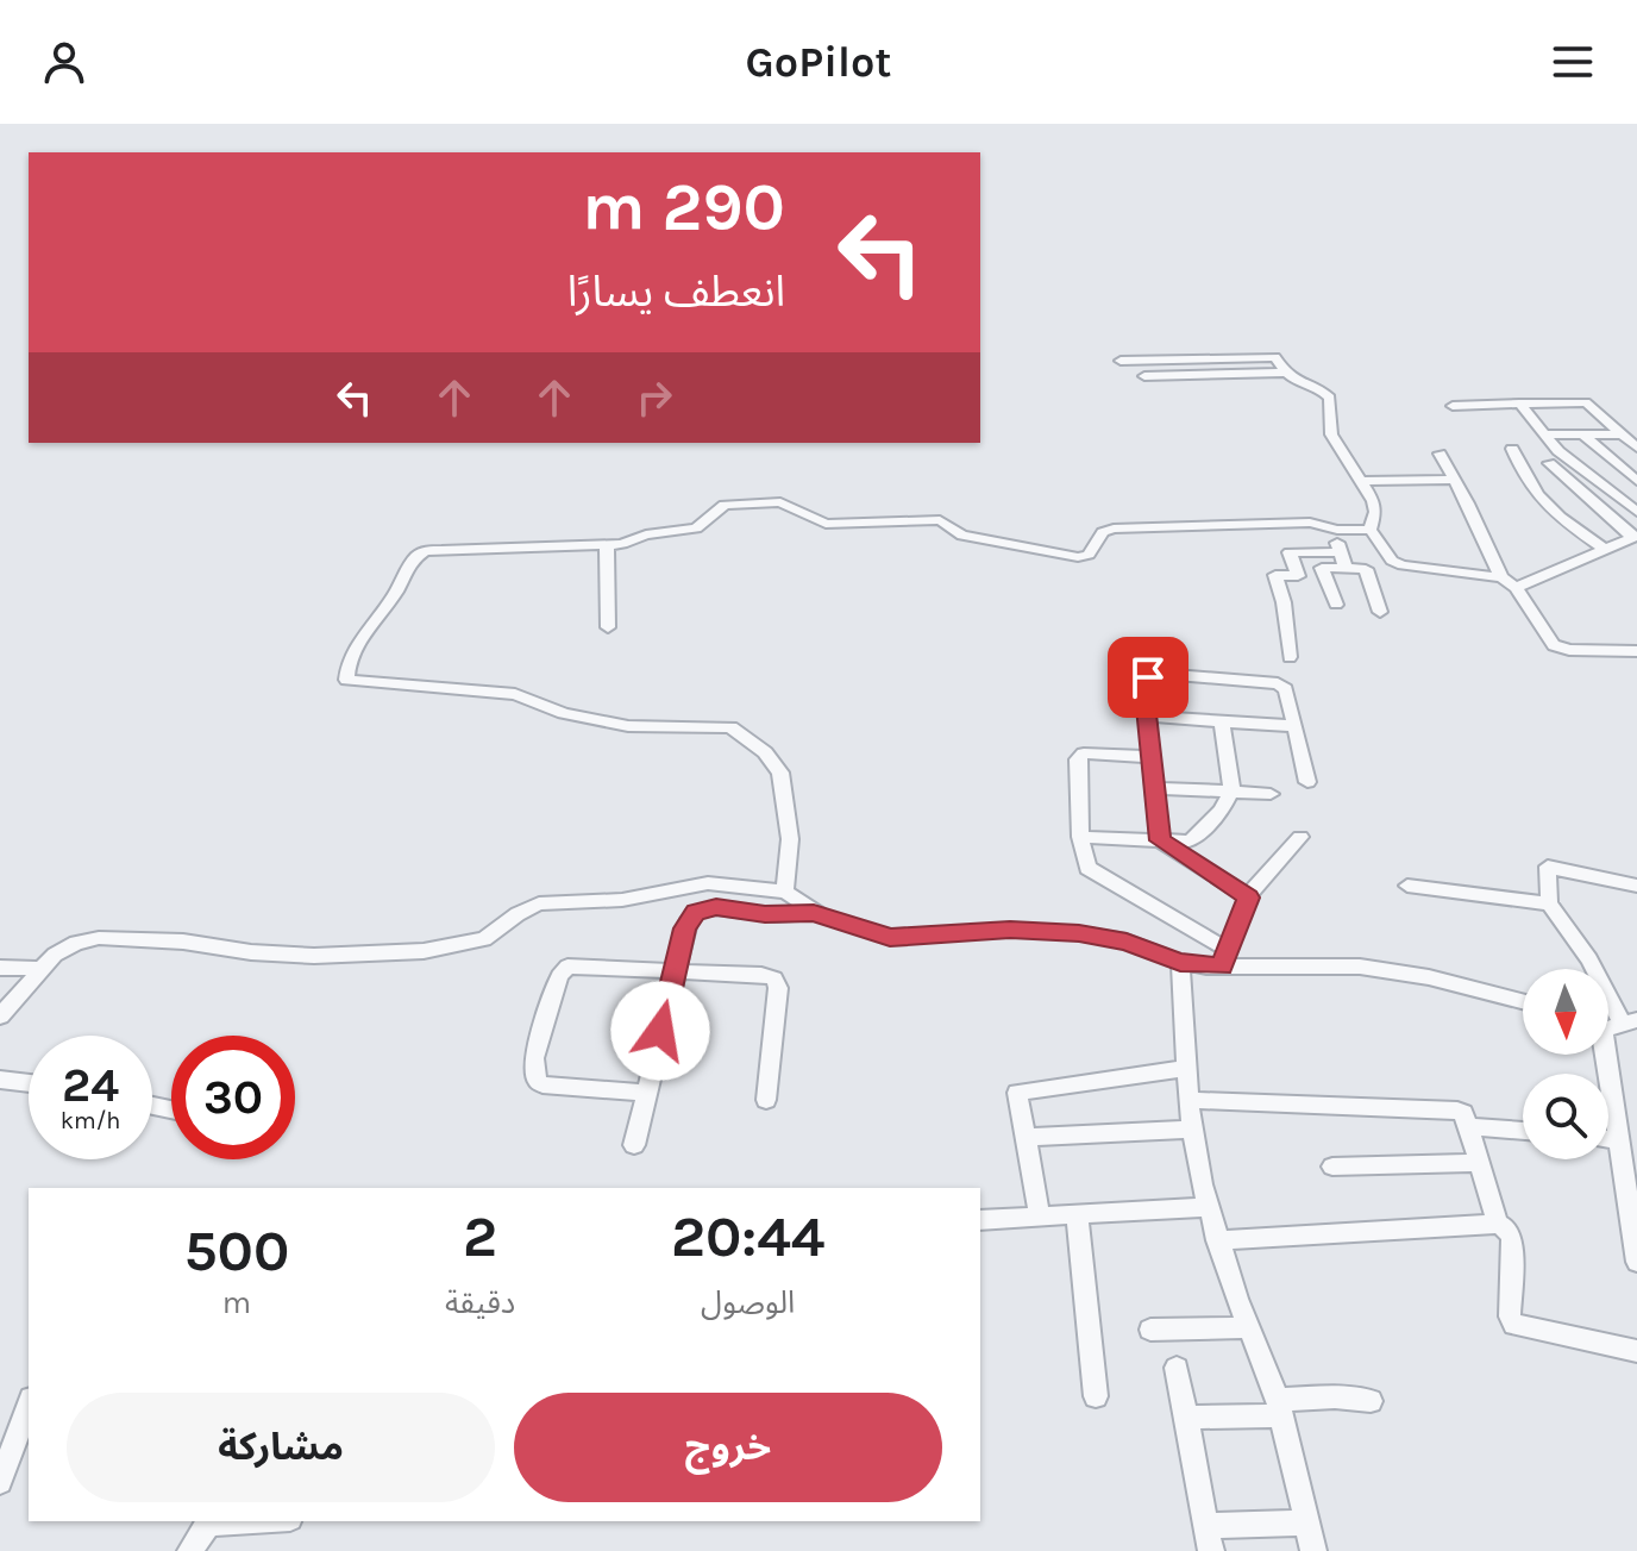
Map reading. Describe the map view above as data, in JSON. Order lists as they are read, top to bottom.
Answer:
{
  "north": "bottom",
  "page": {
    "header": "GoPilot",
    "turn": ["290 m", "انعطف يسارًا"],
    "speed": "24 km/h",
    "limit": "30",
    "eta": [
      "20:44",
      "الوصول",
      "2",
      "دقيقة",
      "500",
      "m"
    ],
    "buttons": ["خروج", "مشاركة"]
  }
}
